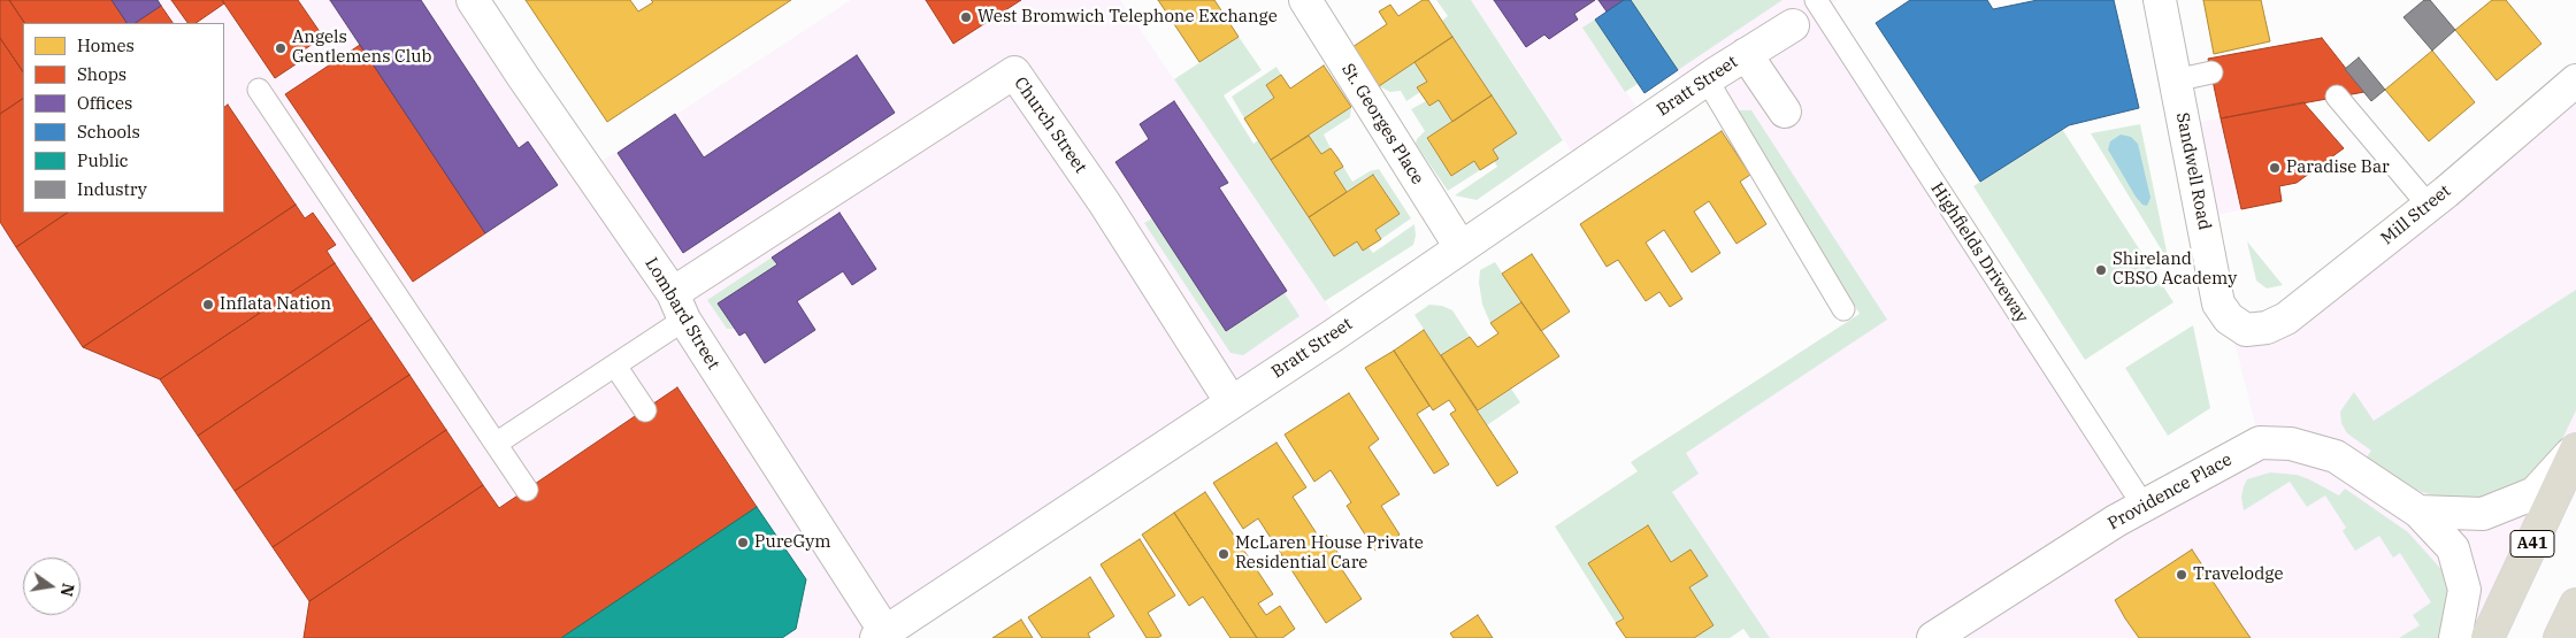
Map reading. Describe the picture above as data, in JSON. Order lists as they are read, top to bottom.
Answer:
{
  "streets": {
    "highway": ["A41"],
    "street": [
      "Bratt Street",
      "St. Georges Place",
      "Church Street",
      "Sandwell Road",
      "Mill Street",
      "Lombard Street",
      "Providence Place"
    ],
    "lane": ["Highfields Driveway"]
  },
  "crossings": [
    ["Bratt Street", "St. Georges Place"],
    ["Bratt Street", "Church Street"],
    ["Bratt Street", "Lombard Street"],
    ["Church Street", "Lombard Street"],
    ["Sandwell Road", "Mill Street"],
    ["Highfields Driveway", "Providence Place"]
  ],
  "places": [
    "West Bromwich Telephone Exchange",
    "Angels Gentlemens Club",
    "Paradise Bar",
    "Shireland CBSO Academy",
    "Inflata Nation",
    "PureGym",
    "McLaren House Private Residential Care",
    "Travelodge"
  ],
  "legend": [
    "Homes",
    "Shops",
    "Offices",
    "Schools",
    "Public",
    "Industry"
  ],
  "north": "right"
}
